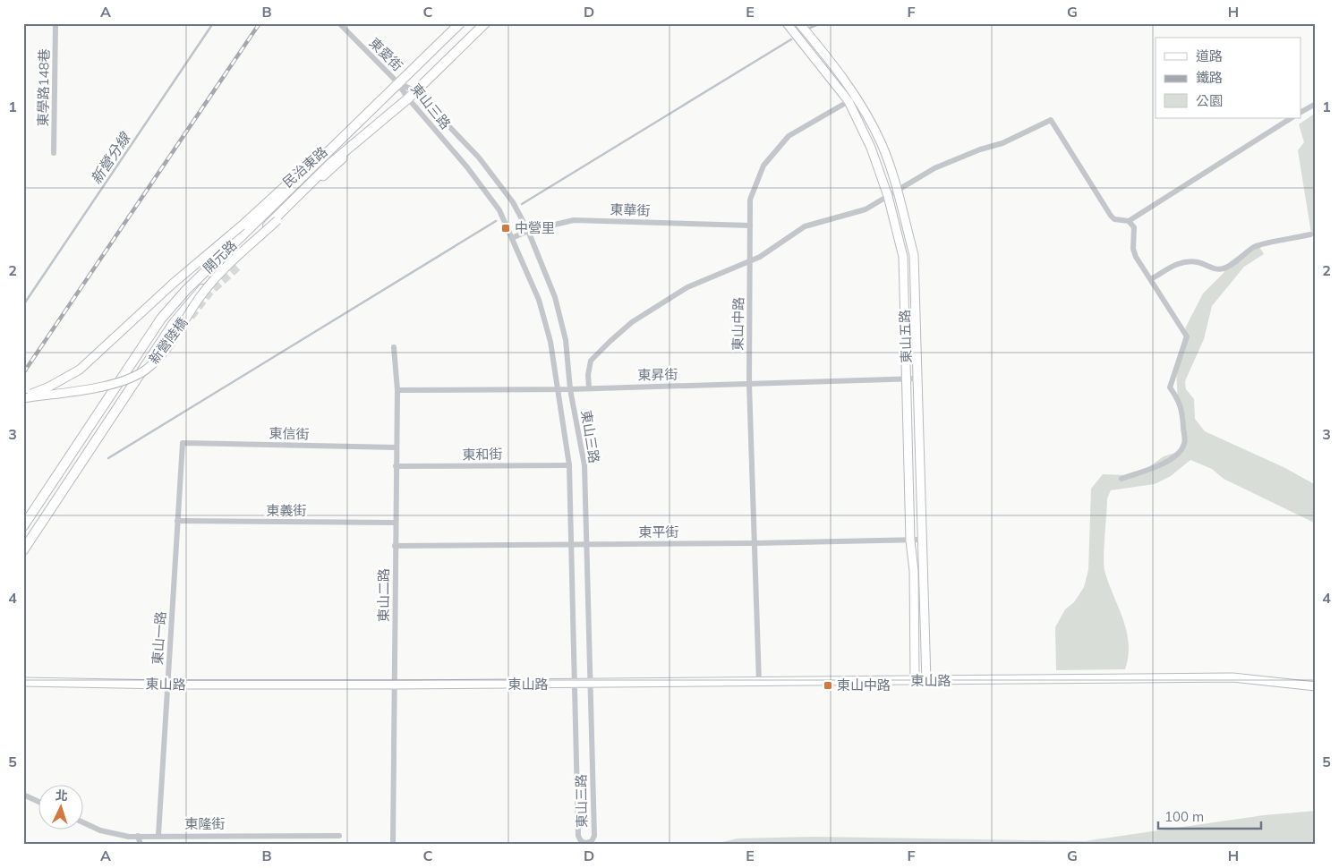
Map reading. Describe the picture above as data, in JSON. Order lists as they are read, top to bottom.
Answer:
{
  "streets": {
    "main road": ["開元路"],
    "street": [
      "東愛街",
      "東學路148巷",
      "東山三路",
      "民治東路",
      "東華街",
      "東山中路",
      "東山五路",
      "新營陸橋",
      "東昇街",
      "東信街",
      "東和街",
      "東義街",
      "東平街",
      "東山二路",
      "東山一路",
      "東山路",
      "東隆街"
    ]
  },
  "crossings": [
    ["東愛街", "東山三路"],
    ["東愛街", "開元路"],
    ["東山三路", "東華街"],
    ["東山三路", "開元路"],
    ["東山三路", "東昇街"],
    ["東山三路", "東和街"],
    ["東山三路", "東平街"],
    ["東山三路", "東山路"],
    ["民治東路", "開元路"],
    ["民治東路", "新營陸橋"],
    ["東華街", "東山中路"],
    ["開元路", "新營陸橋"],
    ["東山中路", "東山五路"],
    ["東山中路", "東昇街"],
    ["東山中路", "東平街"],
    ["東山中路", "東山路"],
    ["東山五路", "東昇街"],
    ["東山五路", "東平街"],
    ["東山五路", "東山路"],
    ["東昇街", "東山二路"],
    ["東信街", "東山二路"],
    ["東信街", "東山一路"],
    ["東和街", "東山二路"],
    ["東義街", "東山二路"],
    ["東義街", "東山一路"],
    ["東平街", "東山二路"],
    ["東山二路", "東山路"],
    ["東山一路", "東山路"],
    ["東山一路", "東隆街"]
  ],
  "water": ["新營分線"],
  "places": {
    "transit": ["中營里", "東山中路"]
  },
  "legend": ["道路", "鐵路", "公園"],
  "scale_bar": "100 m",
  "north": "top",
  "grid": {
    "columns": [
      "A",
      "B",
      "C",
      "D",
      "E",
      "F",
      "G",
      "H"
    ],
    "rows": [
      "1",
      "2",
      "3",
      "4",
      "5"
    ]
  }
}
